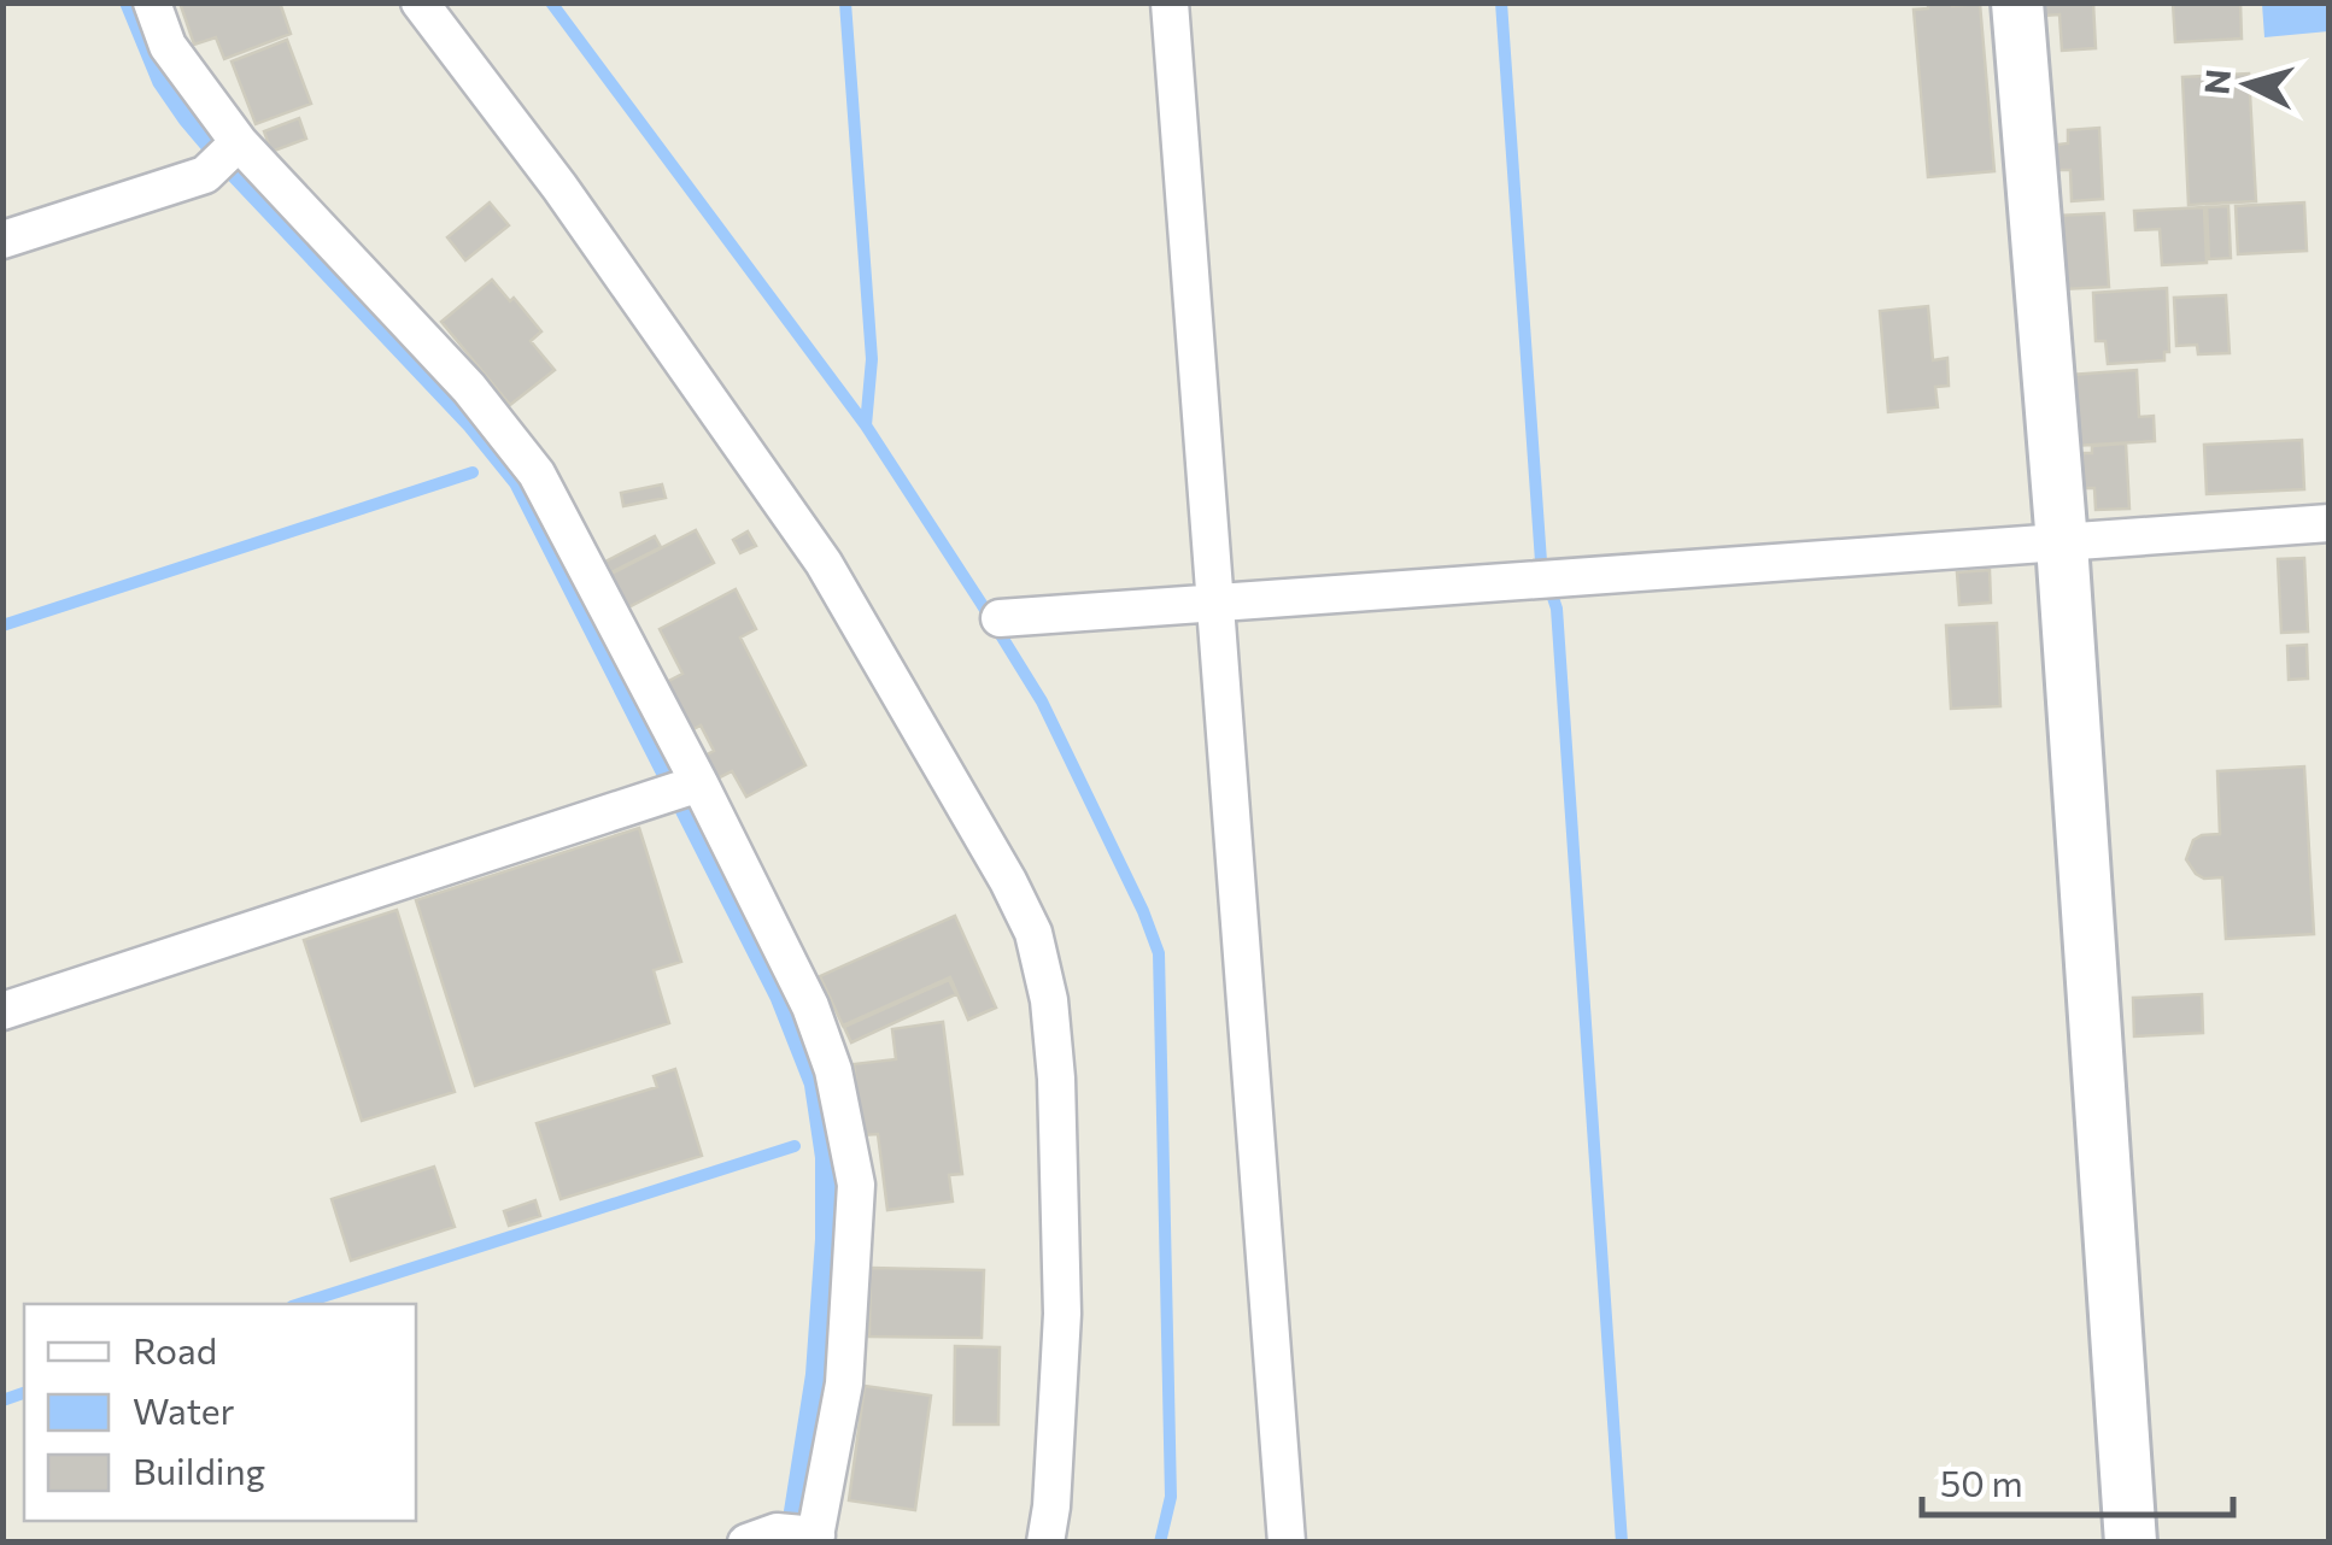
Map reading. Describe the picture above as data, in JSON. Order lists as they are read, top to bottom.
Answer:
{
  "legend": ["Road", "Water", "Building"],
  "scale_bar": "50 m",
  "north": "left"
}
